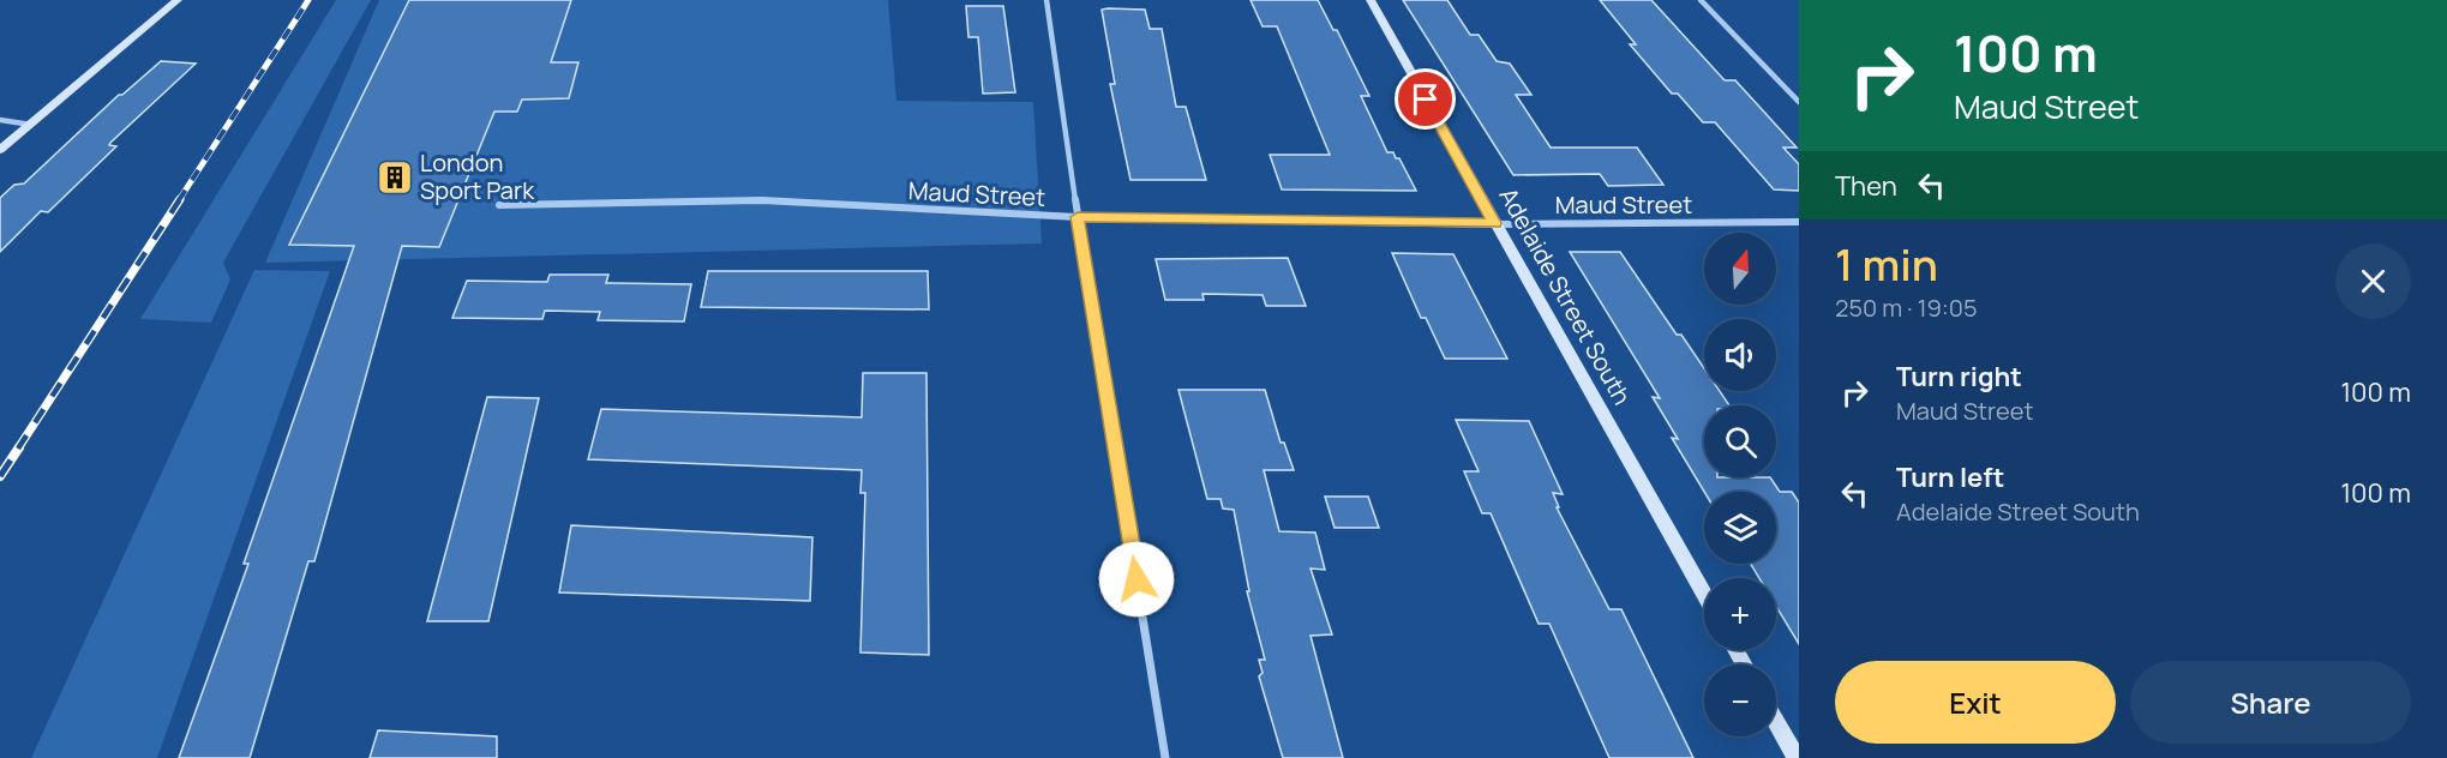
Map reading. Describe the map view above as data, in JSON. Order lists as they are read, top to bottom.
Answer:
{
  "streets": {
    "main road": ["Adelaide Street South"],
    "street": ["Maud Street"]
  },
  "crossings": [
    ["Maud Street", "Adelaide Street South"]
  ],
  "places": {
    "building": ["London Sport Park"]
  },
  "north": "top",
  "page": {
    "turn": ["100 m", "Maud Street"],
    "then": "Then",
    "heading": ["1 min", "250 m · 19:05"],
    "map_buttons": ["+", "−"],
    "list": [
      {
        "name": "Turn right",
        "note": "Maud Street",
        "value": "100 m"
      },
      {
        "name": "Turn left",
        "note": "Adelaide Street South",
        "value": "100 m"
      }
    ],
    "buttons": ["Exit", "Share"]
  }
}
